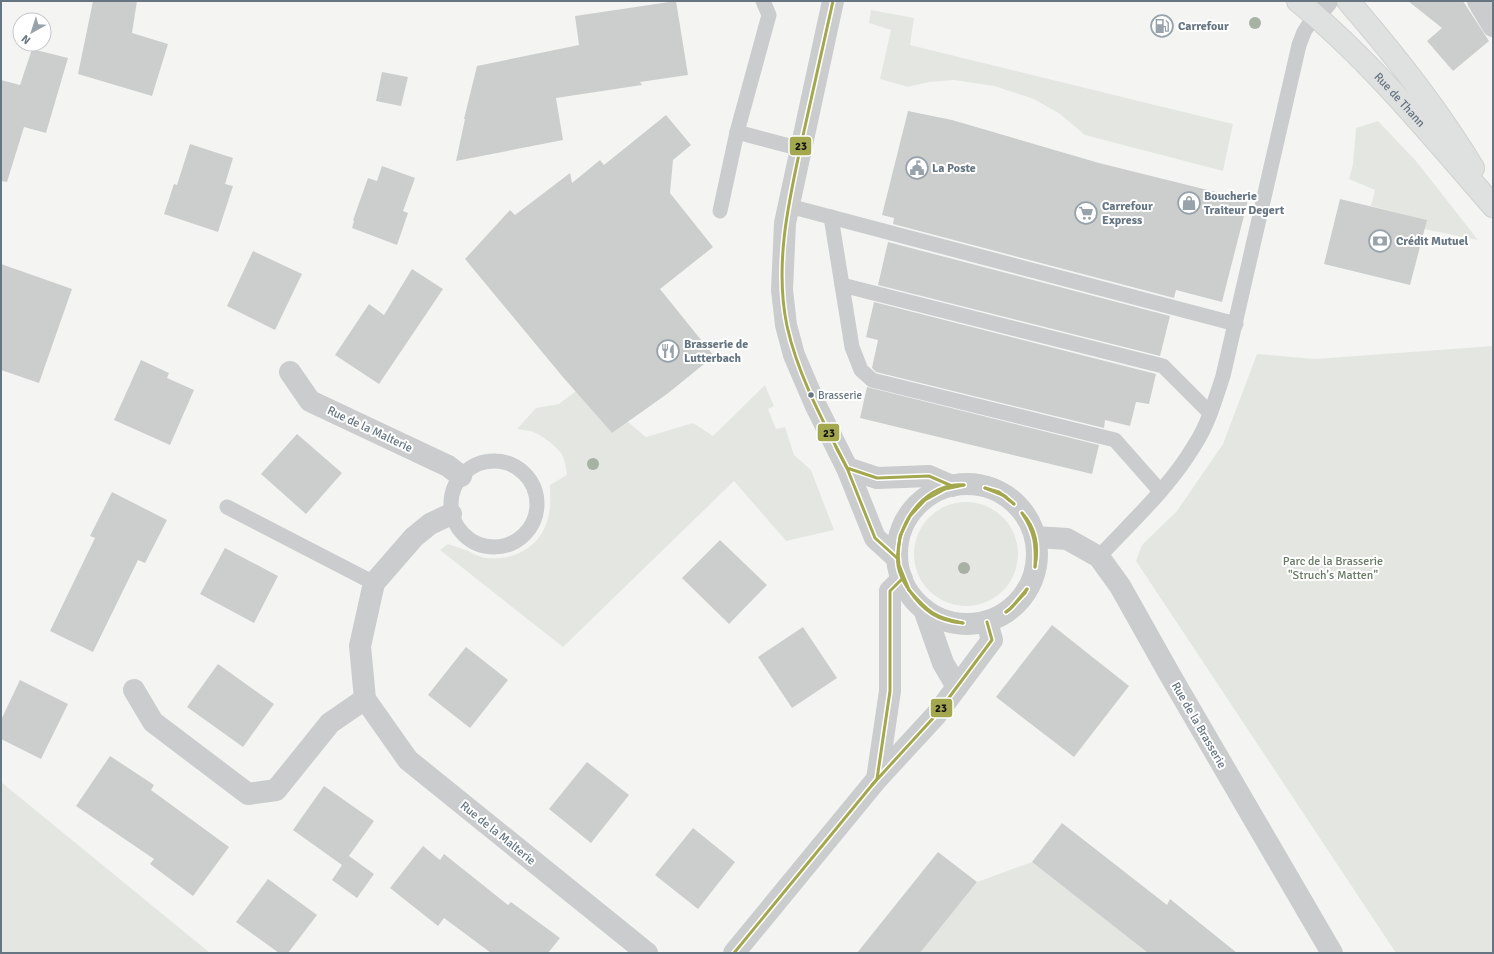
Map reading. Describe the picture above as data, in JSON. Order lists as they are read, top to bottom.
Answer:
{
  "streets": {
    "main road": ["Rue de Thann"],
    "street": ["Rue de la Malterie", "Rue de la Brasserie"]
  },
  "parks": ["Parc de la Brasserie \"Struch's Matten\""],
  "places": {
    "fuel station": ["Carrefour"],
    "public building": ["La Poste"],
    "shop": ["Boucherie Traiteur Degert"],
    "supermarket": ["Carrefour Express"],
    "bank": ["Crédit Mutuel"],
    "restaurant": ["Brasserie de Lutterbach"],
    "other": ["Brasserie"]
  },
  "lines": ["transit line 23"],
  "north": "bottom left"
}
